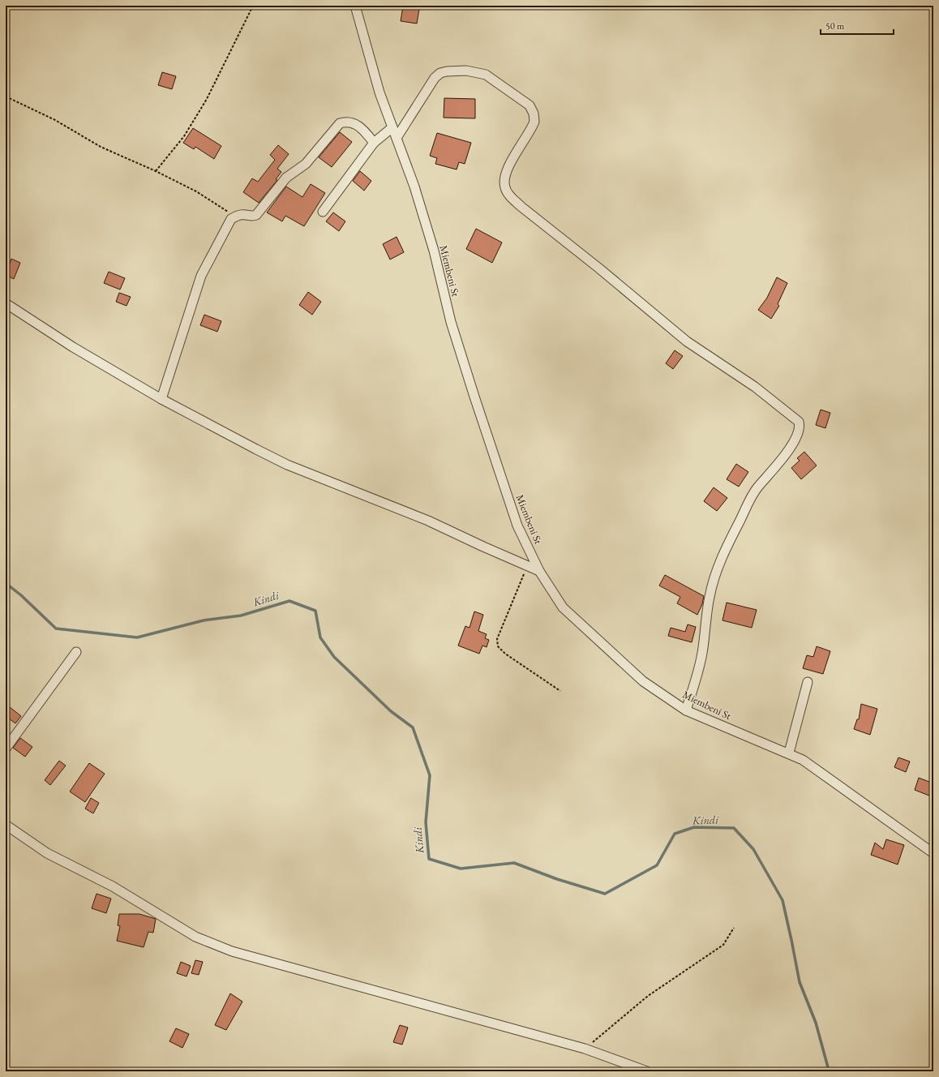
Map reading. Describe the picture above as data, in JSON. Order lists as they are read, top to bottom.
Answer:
{
  "streets": {
    "street": ["Miembeni St"]
  },
  "water": ["Kindi"],
  "scale_bar": "50 m"
}
